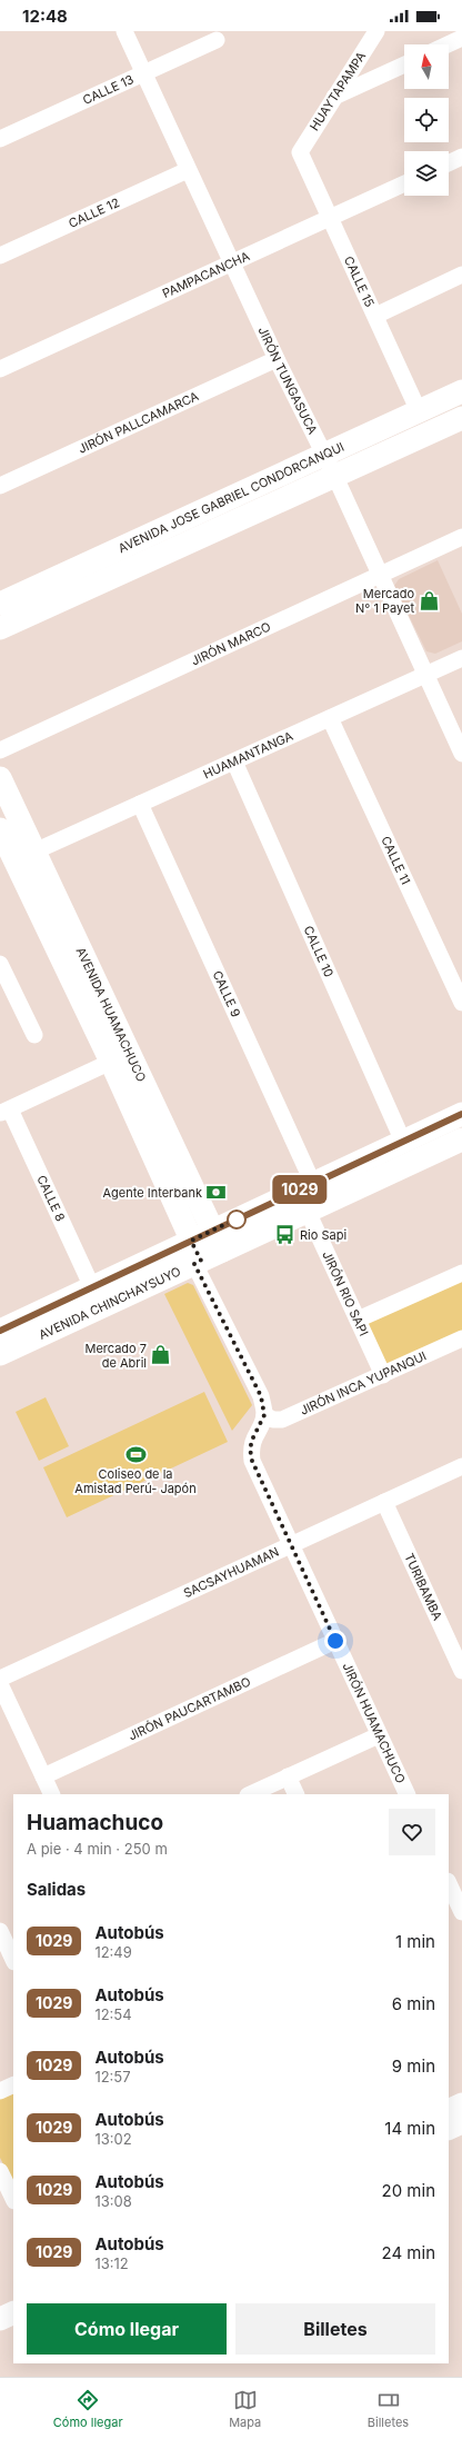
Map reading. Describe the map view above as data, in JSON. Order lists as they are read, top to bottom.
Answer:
{
  "streets": {
    "street": [
      "CALLE 13",
      "HUAYTAPAMPA",
      "CALLE 12",
      "PAMPACANCHA",
      "CALLE 15",
      "JIRÓN TUNGASUCA",
      "JIRÓN PALLCAMARCA",
      "AVENIDA JOSE GABRIEL CONDORCANQUI",
      "JIRÓN MARCO",
      "HUAMANTANGA",
      "CALLE 11",
      "CALLE 10",
      "CALLE 9",
      "AVENIDA HUAMACHUCO",
      "CALLE 8",
      "JIRÓN RIO SAPI",
      "AVENIDA CHINCHAYSUYO",
      "JIRÓN INCA YUPANQUI",
      "SACSAYHUAMAN",
      "TURIBAMBA",
      "JIRÓN PAUCARTAMBO",
      "JIRÓN HUAMACHUCO"
    ]
  },
  "crossings": [
    ["CALLE 13", "JIRÓN TUNGASUCA"],
    ["HUAYTAPAMPA", "CALLE 15"],
    ["CALLE 12", "JIRÓN TUNGASUCA"],
    ["PAMPACANCHA", "CALLE 15"],
    ["PAMPACANCHA", "JIRÓN TUNGASUCA"],
    ["CALLE 15", "AVENIDA JOSE GABRIEL CONDORCANQUI"],
    ["JIRÓN TUNGASUCA", "JIRÓN PALLCAMARCA"],
    ["JIRÓN TUNGASUCA", "AVENIDA JOSE GABRIEL CONDORCANQUI"],
    ["JIRÓN TUNGASUCA", "JIRÓN MARCO"],
    ["JIRÓN TUNGASUCA", "HUAMANTANGA"],
    ["HUAMANTANGA", "CALLE 11"],
    ["HUAMANTANGA", "CALLE 10"],
    ["HUAMANTANGA", "CALLE 9"],
    ["HUAMANTANGA", "AVENIDA HUAMACHUCO"],
    ["CALLE 10", "AVENIDA CHINCHAYSUYO"],
    ["CALLE 9", "AVENIDA CHINCHAYSUYO"],
    ["AVENIDA HUAMACHUCO", "AVENIDA CHINCHAYSUYO"],
    ["CALLE 8", "AVENIDA CHINCHAYSUYO"],
    ["JIRÓN RIO SAPI", "AVENIDA CHINCHAYSUYO"],
    ["JIRÓN RIO SAPI", "JIRÓN INCA YUPANQUI"],
    ["JIRÓN INCA YUPANQUI", "JIRÓN HUAMACHUCO"],
    ["SACSAYHUAMAN", "TURIBAMBA"],
    ["SACSAYHUAMAN", "JIRÓN HUAMACHUCO"],
    ["JIRÓN PAUCARTAMBO", "JIRÓN HUAMACHUCO"]
  ],
  "places": {
    "shop": ["Mercado N° 1 Payet", "Mercado 7 de Abril"],
    "bank": ["Agente Interbank"],
    "bus stop": ["Rio Sapi"],
    "sports": ["Coliseo de la Amistad Perú- Japón"]
  },
  "lines": ["bus line 1029"],
  "north": "top",
  "page": {
    "status": "12:48",
    "on_map": "1029",
    "heading": [
      ["Huamachuco", "A pie · 4 min · 250 m"],
      "Salidas"
    ],
    "list": [
      {
        "mark": "1029",
        "name": "Autobús",
        "note": "12:49",
        "value": "1 min"
      },
      {
        "mark": "1029",
        "name": "Autobús",
        "note": "12:54",
        "value": "6 min"
      },
      {
        "mark": "1029",
        "name": "Autobús",
        "note": "12:57",
        "value": "9 min"
      },
      {
        "mark": "1029",
        "name": "Autobús",
        "note": "13:02",
        "value": "14 min"
      },
      {
        "mark": "1029",
        "name": "Autobús",
        "note": "13:08",
        "value": "20 min"
      },
      {
        "mark": "1029",
        "name": "Autobús",
        "note": "13:12",
        "value": "24 min"
      }
    ],
    "buttons": ["Cómo llegar", "Billetes"],
    "tabs": ["Cómo llegar", "Mapa", "Billetes"]
  }
}
